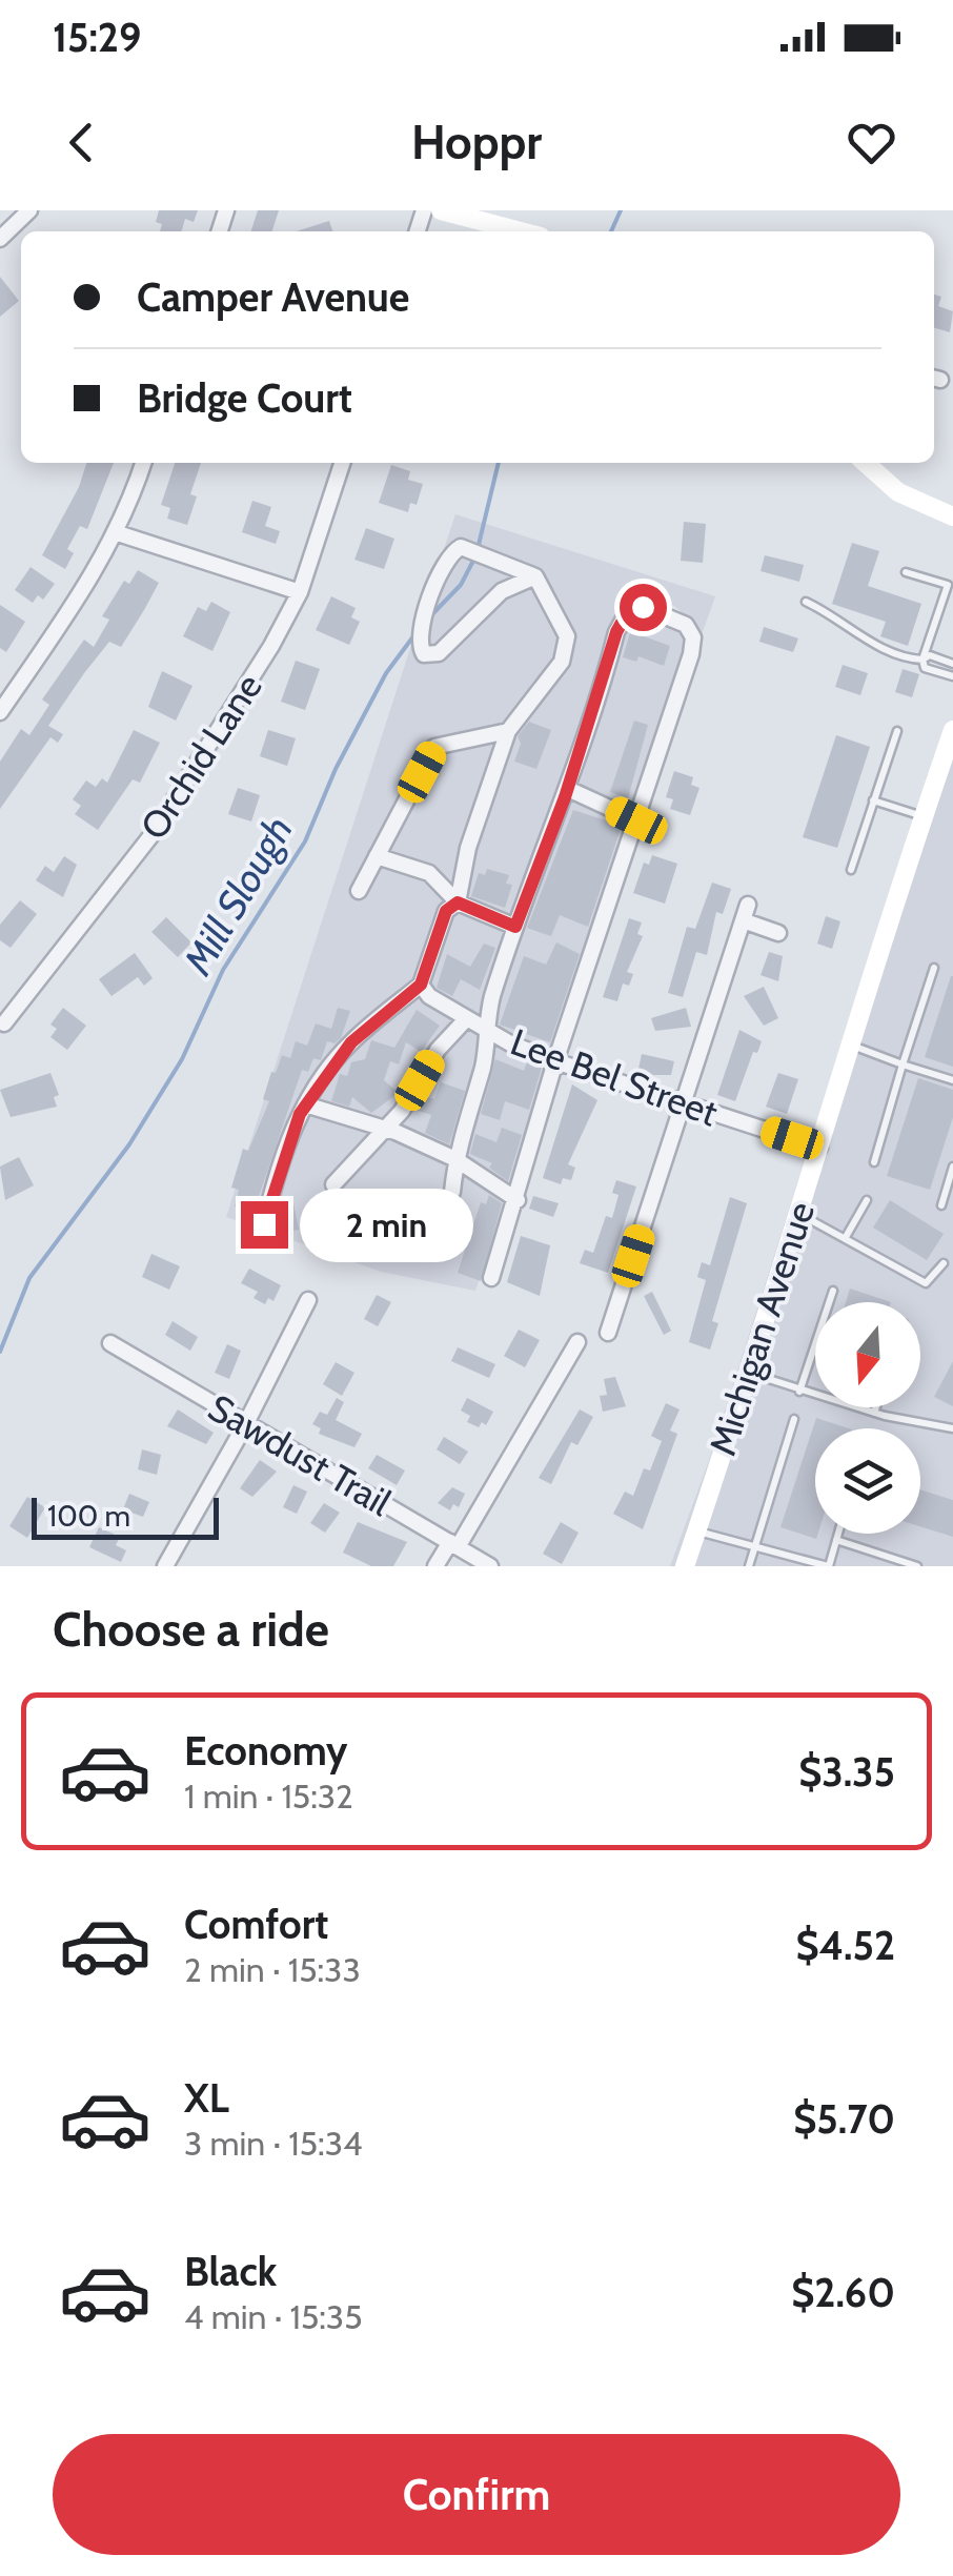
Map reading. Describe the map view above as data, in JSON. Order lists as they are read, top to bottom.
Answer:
{
  "streets": {
    "main road": ["Michigan Avenue"],
    "street": ["Orchid Lane", "Lee Bel Street", "Sawdust Trail"]
  },
  "crossings": [
    ["Lee Bel Street", "Michigan Avenue"]
  ],
  "water": ["Mill Slough"],
  "scale_bar": "100 m",
  "north": "bottom",
  "page": {
    "status": "15:29",
    "header": "Hoppr",
    "banner": ["Camper Avenue", "Bridge Court"],
    "bubble": "2 min",
    "scale": "100 m",
    "heading": "Choose a ride",
    "list": [
      {
        "name": "Economy",
        "note": "1 min · 15:32",
        "value": "$3.35"
      },
      {
        "name": "Comfort",
        "note": "2 min · 15:33",
        "value": "$4.52"
      },
      {
        "name": "XL",
        "note": "3 min · 15:34",
        "value": "$5.70"
      },
      {
        "name": "Black",
        "note": "4 min · 15:35",
        "value": "$2.60"
      }
    ],
    "buttons": "Confirm"
  }
}
